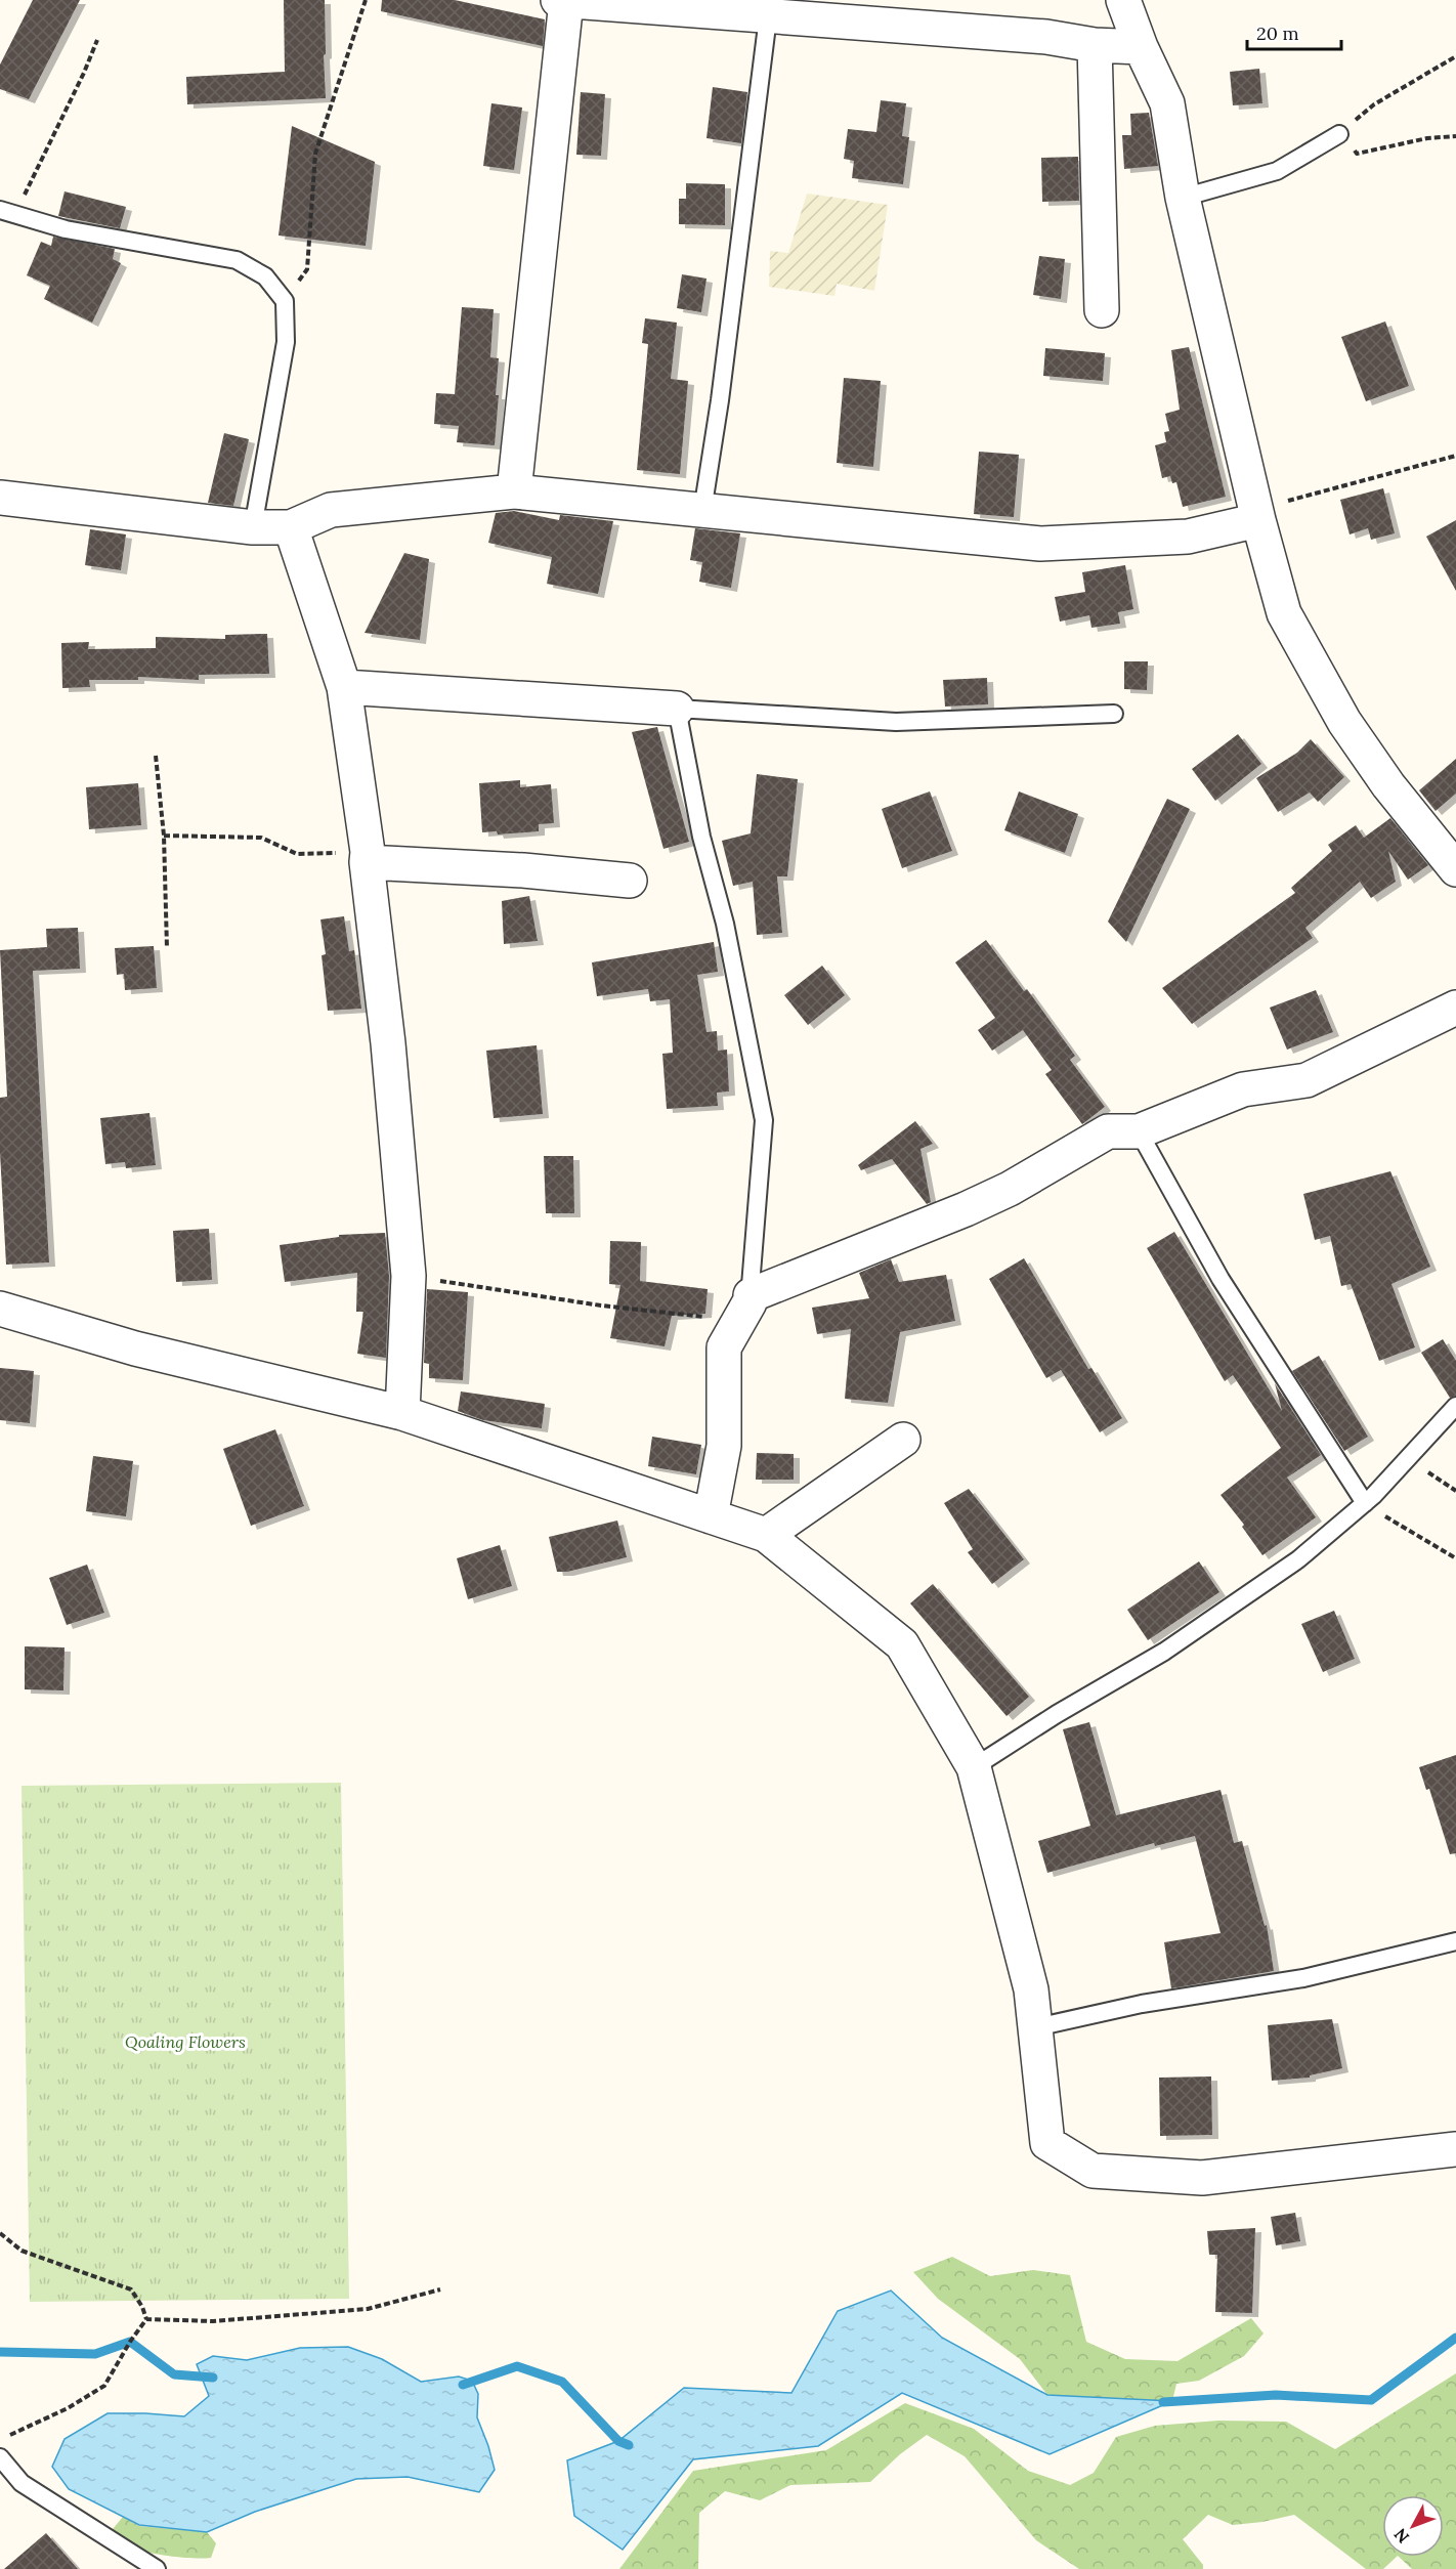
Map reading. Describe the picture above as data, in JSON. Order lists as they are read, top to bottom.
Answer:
{
  "parks": ["Qoaling Flowers"],
  "scale_bar": "20 m",
  "north": "bottom left"
}
